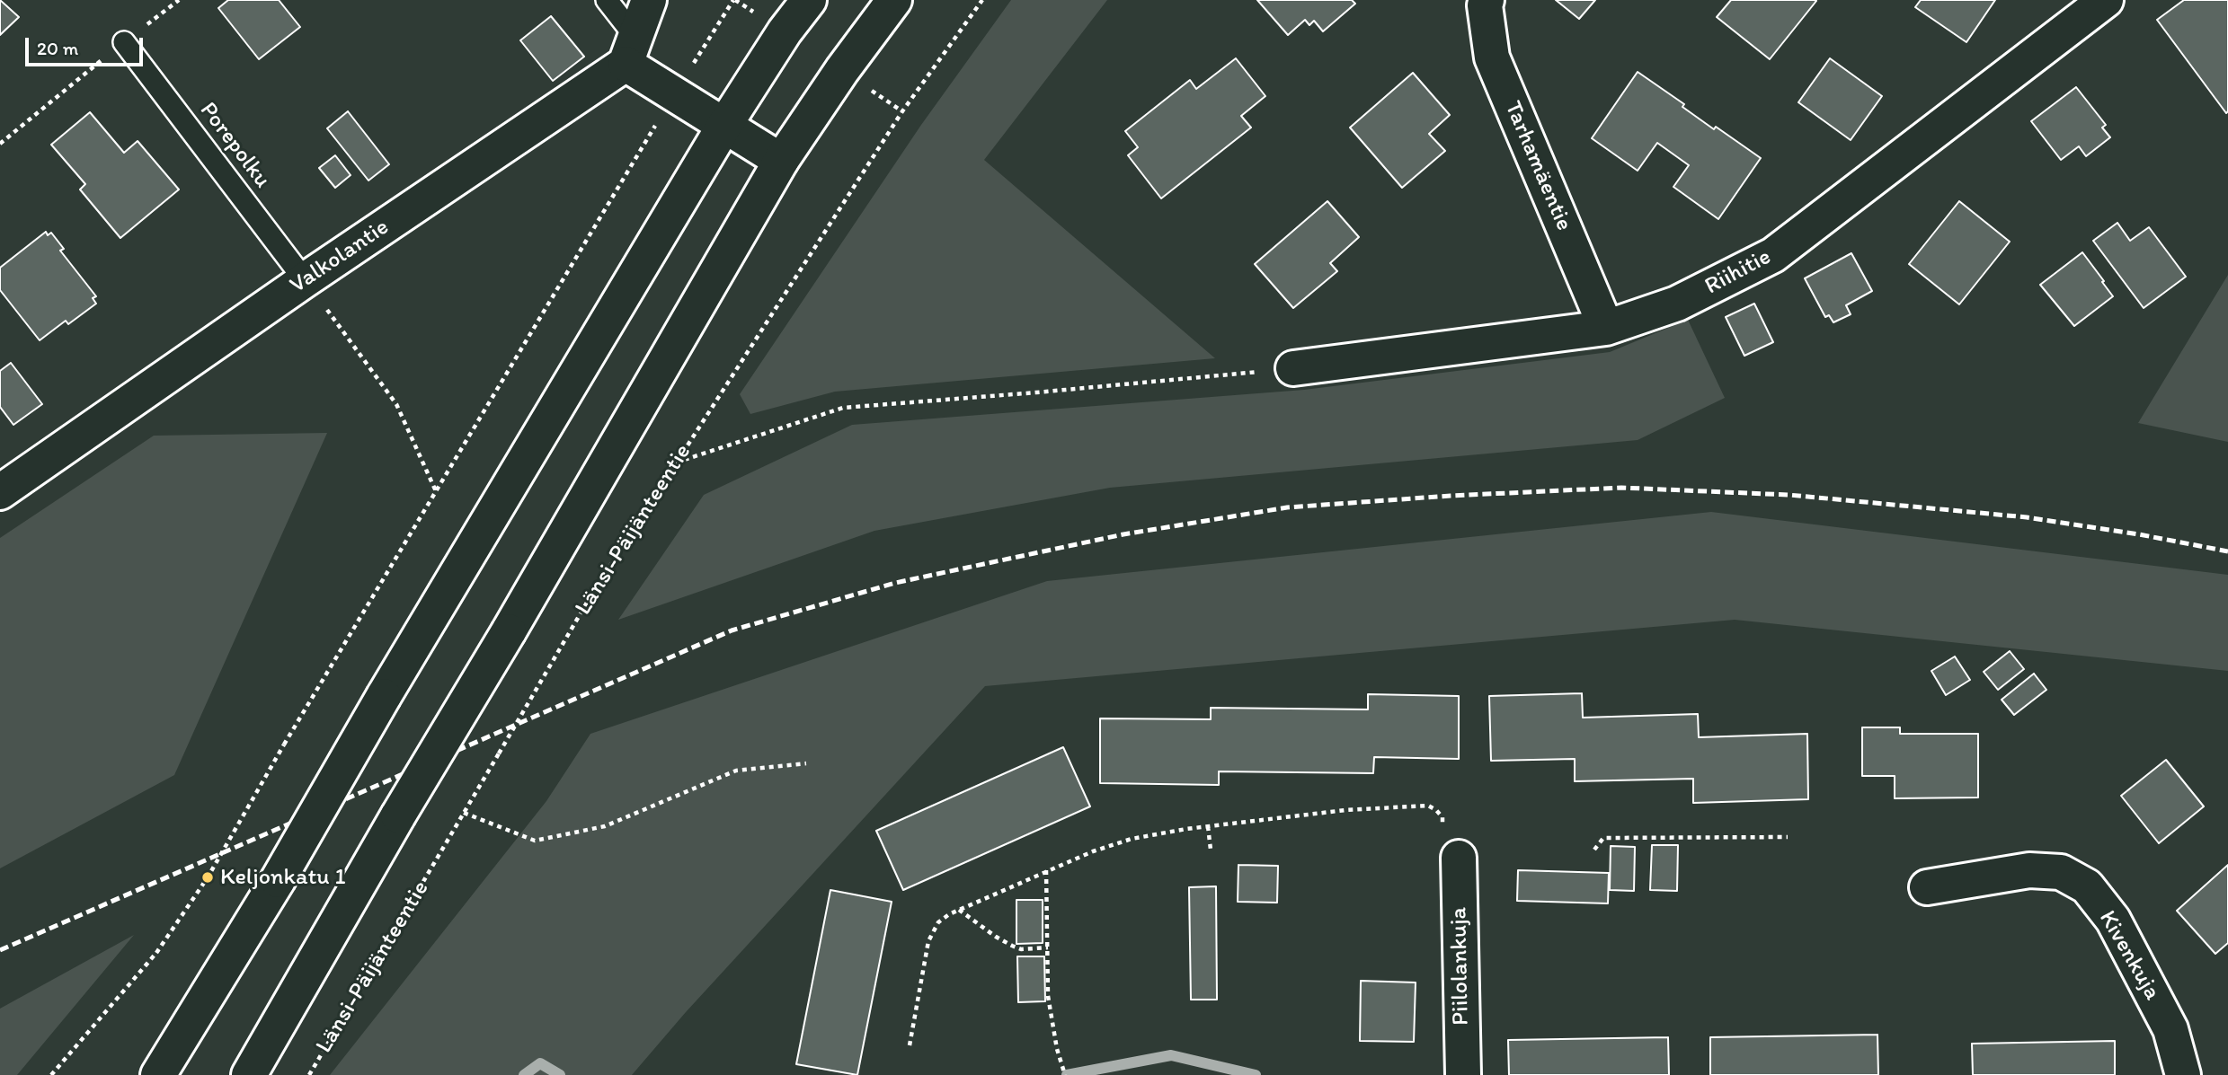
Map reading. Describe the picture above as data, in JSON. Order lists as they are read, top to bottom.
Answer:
{
  "streets": {
    "street": [
      "Tarhamäentie",
      "Valkolantie",
      "Riihitie",
      "Kivenkuja",
      "Piilolankuja"
    ],
    "lane": ["Porepolku"],
    "path": ["Länsi-Päijänteentie"]
  },
  "crossings": [
    ["Porepolku", "Valkolantie"],
    ["Tarhamäentie", "Riihitie"]
  ],
  "places": ["Keljonkatu 1"],
  "scale_bar": "20 m"
}
